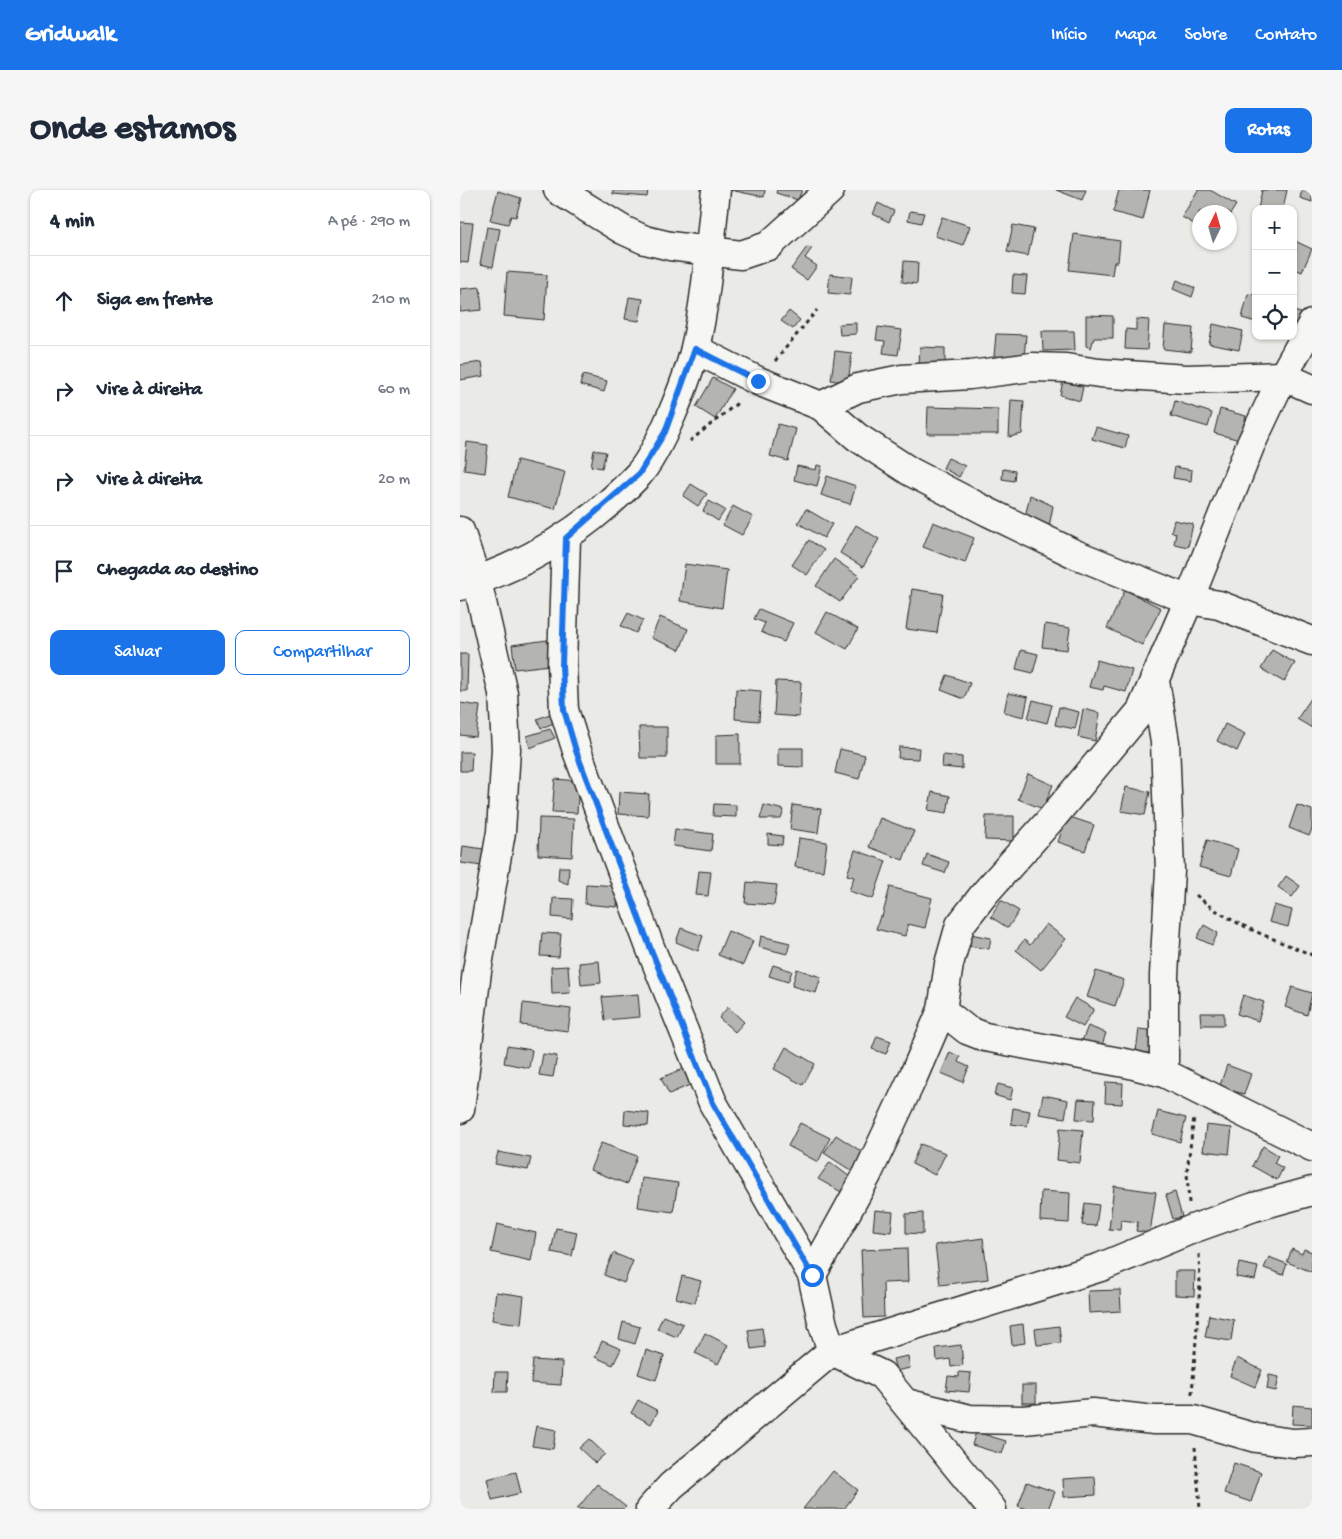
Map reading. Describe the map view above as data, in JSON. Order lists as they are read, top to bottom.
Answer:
{
  "north": "top",
  "page": {
    "header": "Gridwalk",
    "nav": [
      "Início",
      "Mapa",
      "Sobre",
      "Contato"
    ],
    "buttons": [
      "Rotas",
      ["Salvar", "Compartilhar"]
    ],
    "title": "Onde estamos",
    "heading": ["4 min", "A pé · 290 m"],
    "map_buttons": ["+", "−"],
    "list": [
      ["Siga em frente", "210 m"],
      ["Vire à direita", "60 m"],
      ["Vire à direita", "20 m"],
      "Chegada ao destino"
    ]
  }
}
